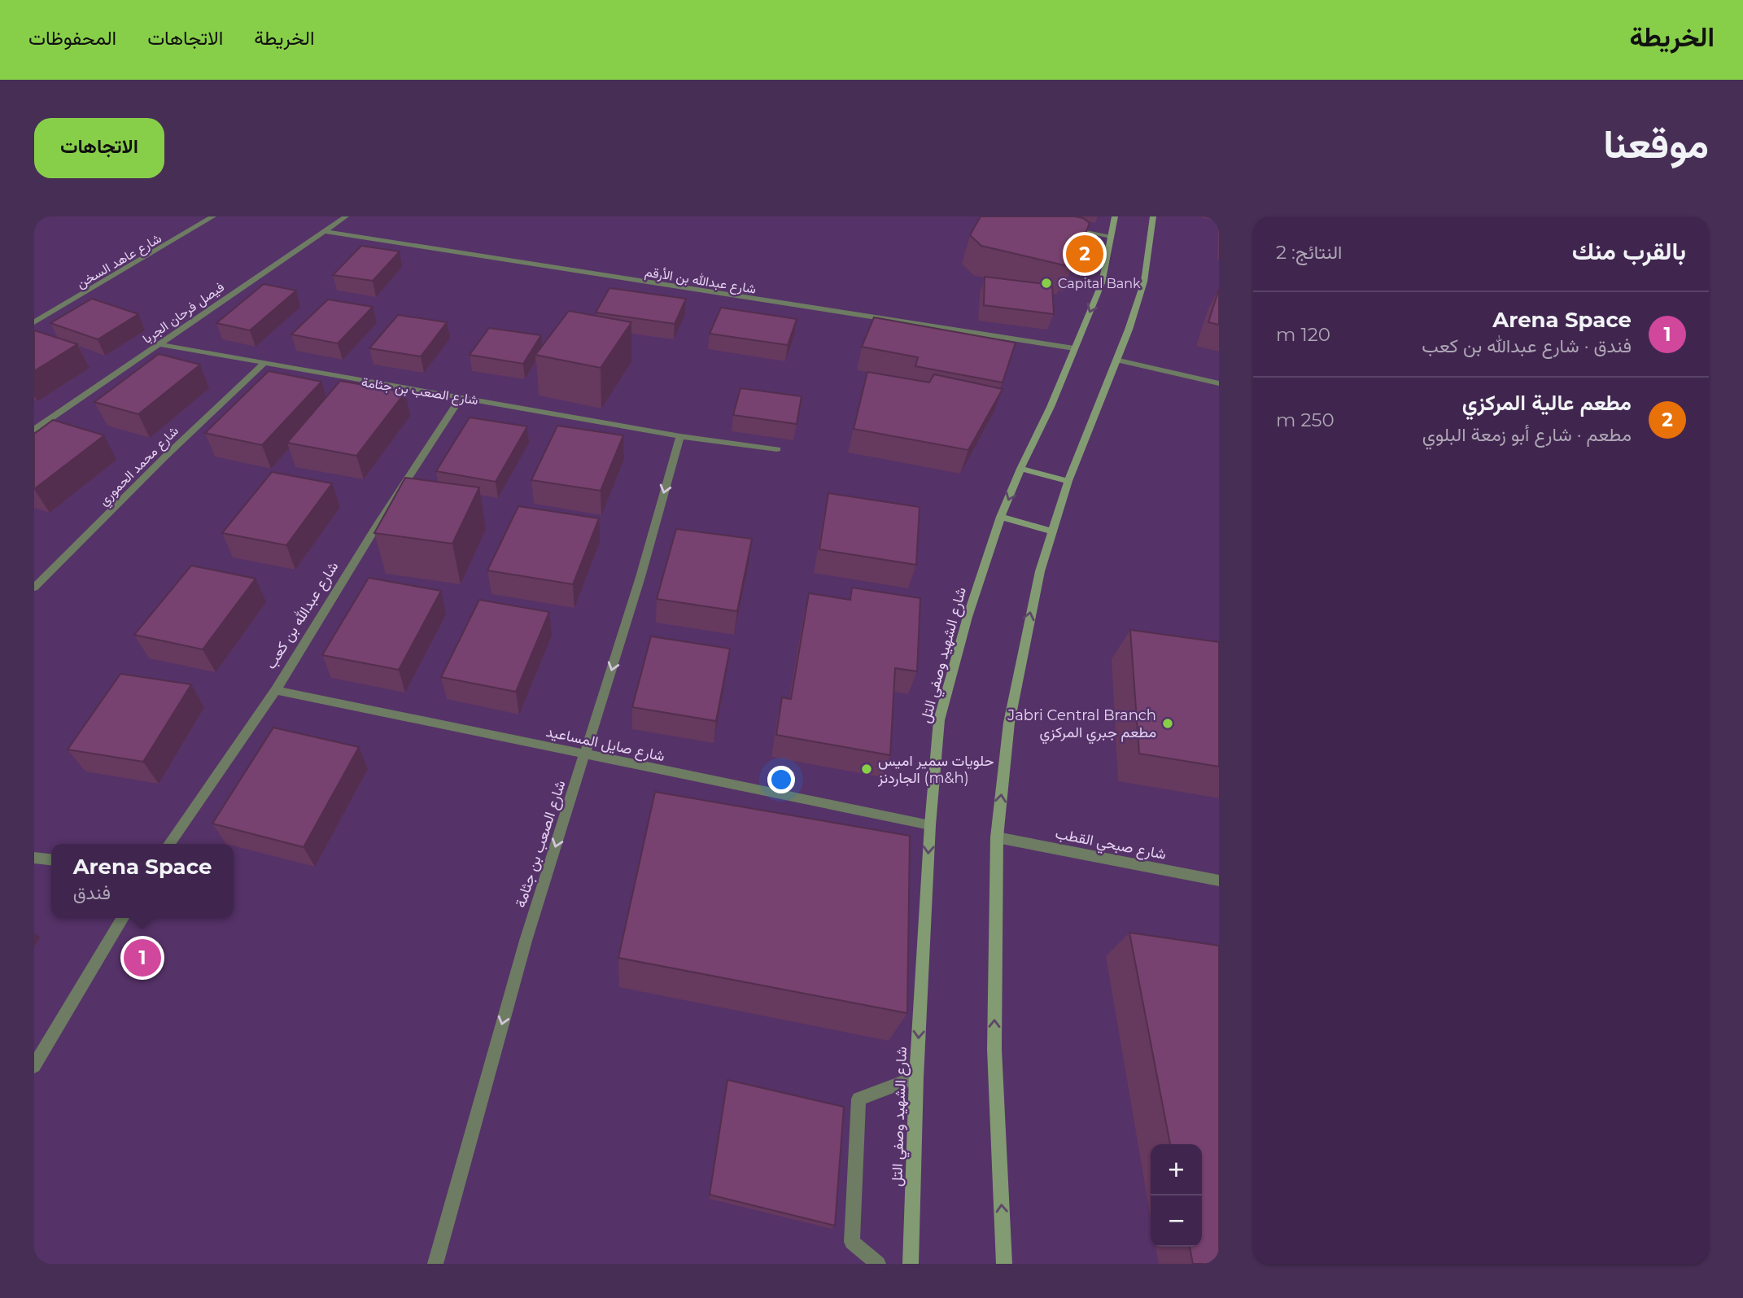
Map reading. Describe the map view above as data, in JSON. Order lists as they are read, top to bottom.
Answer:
{
  "streets": {
    "main road": ["شارع الشهيد وصفي التل"],
    "street": [
      "شارع عاهد السخن",
      "شارع عبدالله بن الأرقم",
      "فيصل فرحان الجربا",
      "شارع الصعب بن جثامة",
      "شارع محمد الحموري",
      "شارع عبدالله بن كعب",
      "شارع صايل المساعيد",
      "شارع صبحي القطب"
    ]
  },
  "crossings": [
    ["شارع عبدالله بن الأرقم", "فيصل فرحان الجربا"],
    ["شارع عبدالله بن الأرقم", "شارع الشهيد وصفي التل"],
    ["فيصل فرحان الجربا", "شارع الصعب بن جثامة"],
    ["شارع الصعب بن جثامة", "شارع محمد الحموري"],
    ["شارع الصعب بن جثامة", "شارع عبدالله بن كعب"],
    ["شارع الصعب بن جثامة", "شارع صايل المساعيد"],
    ["شارع عبدالله بن كعب", "شارع صايل المساعيد"],
    ["شارع الشهيد وصفي التل", "شارع صايل المساعيد"]
  ],
  "one_way": ["شارع الصعب بن جثامة"],
  "places": ["Capital Bank", "Jabri Central Branch مطعم جبري المركزي", "حلويات سمير اميس الجاردنز (m&h)"],
  "page": {
    "header": "الخريطة",
    "nav": ["الخريطة", "الاتجاهات", "المحفوظات"],
    "title": "موقعنا",
    "buttons": "الاتجاهات",
    "heading": ["بالقرب منك", "النتائج: 2"],
    "pins": ["2", "1"],
    "list": [
      {
        "mark": "1",
        "name": "Arena Space",
        "note": "فندق · شارع عبدالله بن كعب",
        "value": "120 m"
      },
      {
        "mark": "2",
        "name": "مطعم عالية المركزي",
        "note": "مطعم · شارع أبو زمعة البلوي",
        "value": "250 m"
      }
    ],
    "popup": ["Arena Space", "فندق"],
    "map_buttons": ["+", "−"]
  }
}
